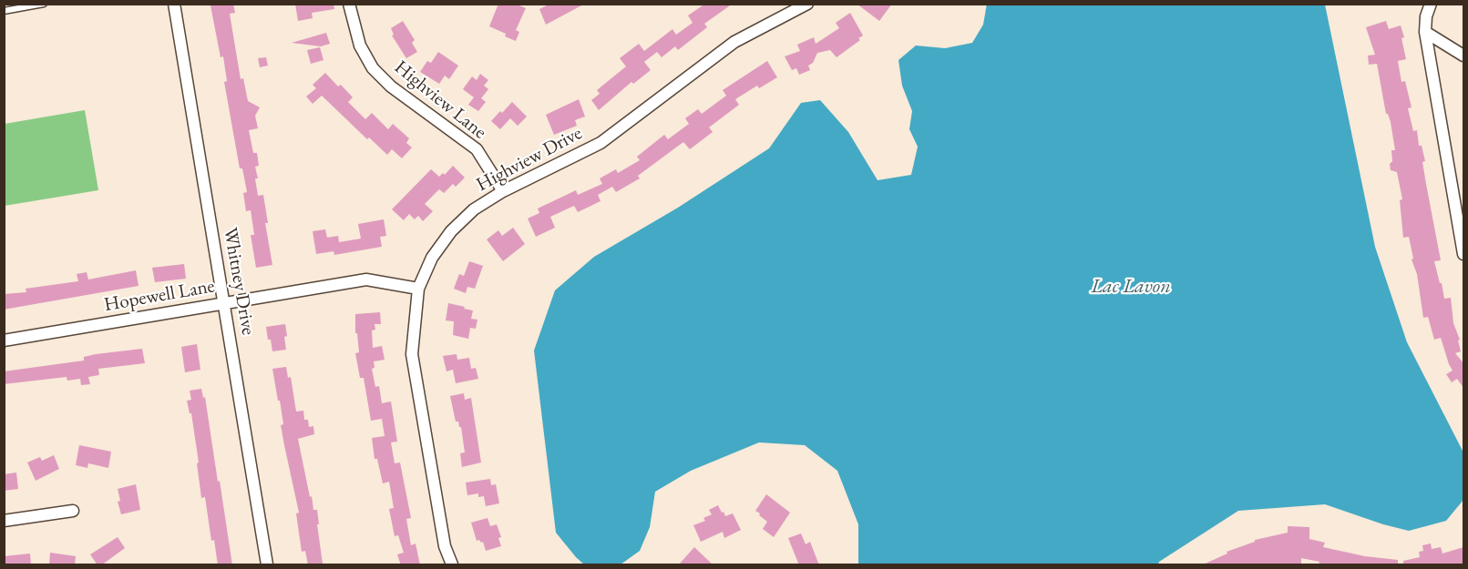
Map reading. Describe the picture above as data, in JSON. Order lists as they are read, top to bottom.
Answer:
{
  "streets": {
    "street": [
      "Highview Lane",
      "Highview Drive",
      "Whitney Drive",
      "Hopewell Lane"
    ]
  },
  "crossings": [
    ["Highview Lane", "Highview Drive"],
    ["Highview Drive", "Hopewell Lane"],
    ["Whitney Drive", "Hopewell Lane"]
  ],
  "water": ["Lac Lavon"]
}
